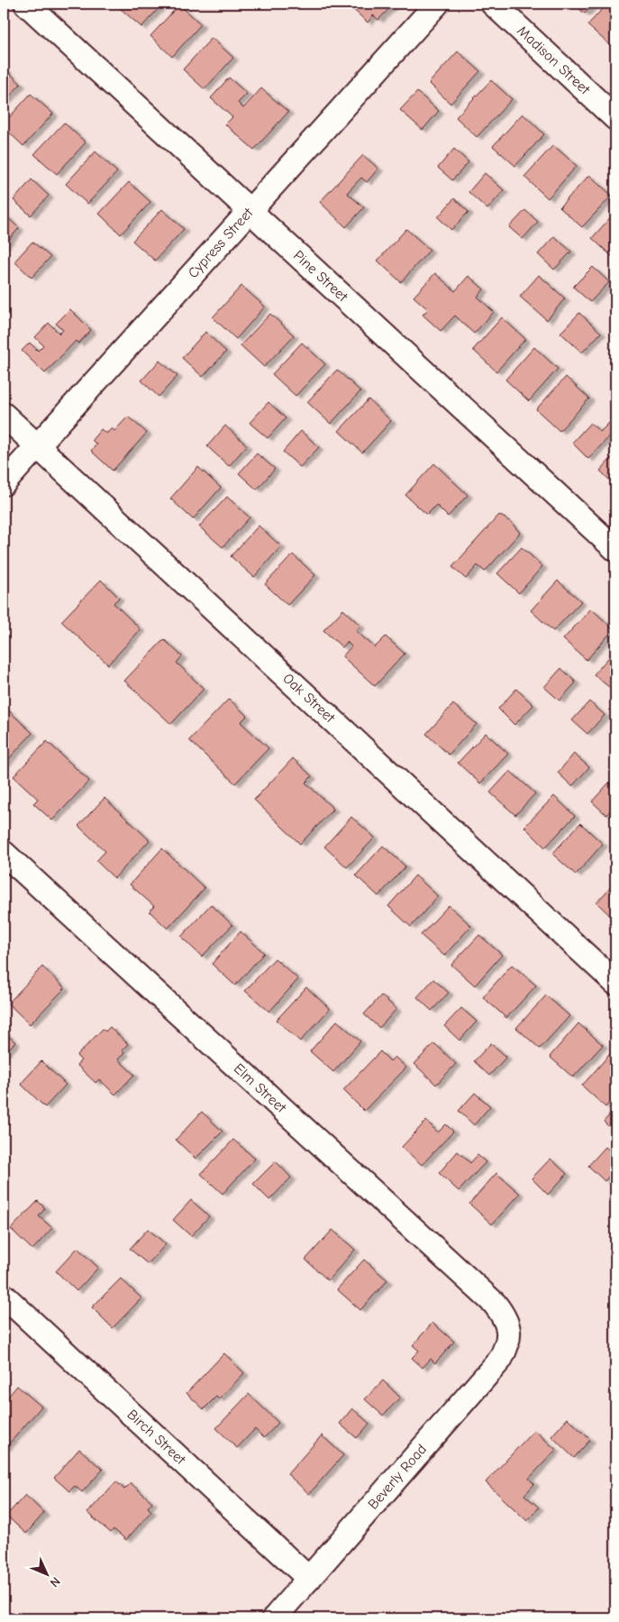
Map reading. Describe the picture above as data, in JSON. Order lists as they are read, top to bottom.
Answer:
{
  "streets": {
    "street": [
      "Madison Street",
      "Cypress Street",
      "Pine Street",
      "Oak Street",
      "Elm Street",
      "Birch Street",
      "Beverly Road"
    ]
  },
  "crossings": [
    ["Cypress Street", "Pine Street"],
    ["Cypress Street", "Oak Street"],
    ["Elm Street", "Beverly Road"],
    ["Birch Street", "Beverly Road"]
  ],
  "north": "bottom right"
}
